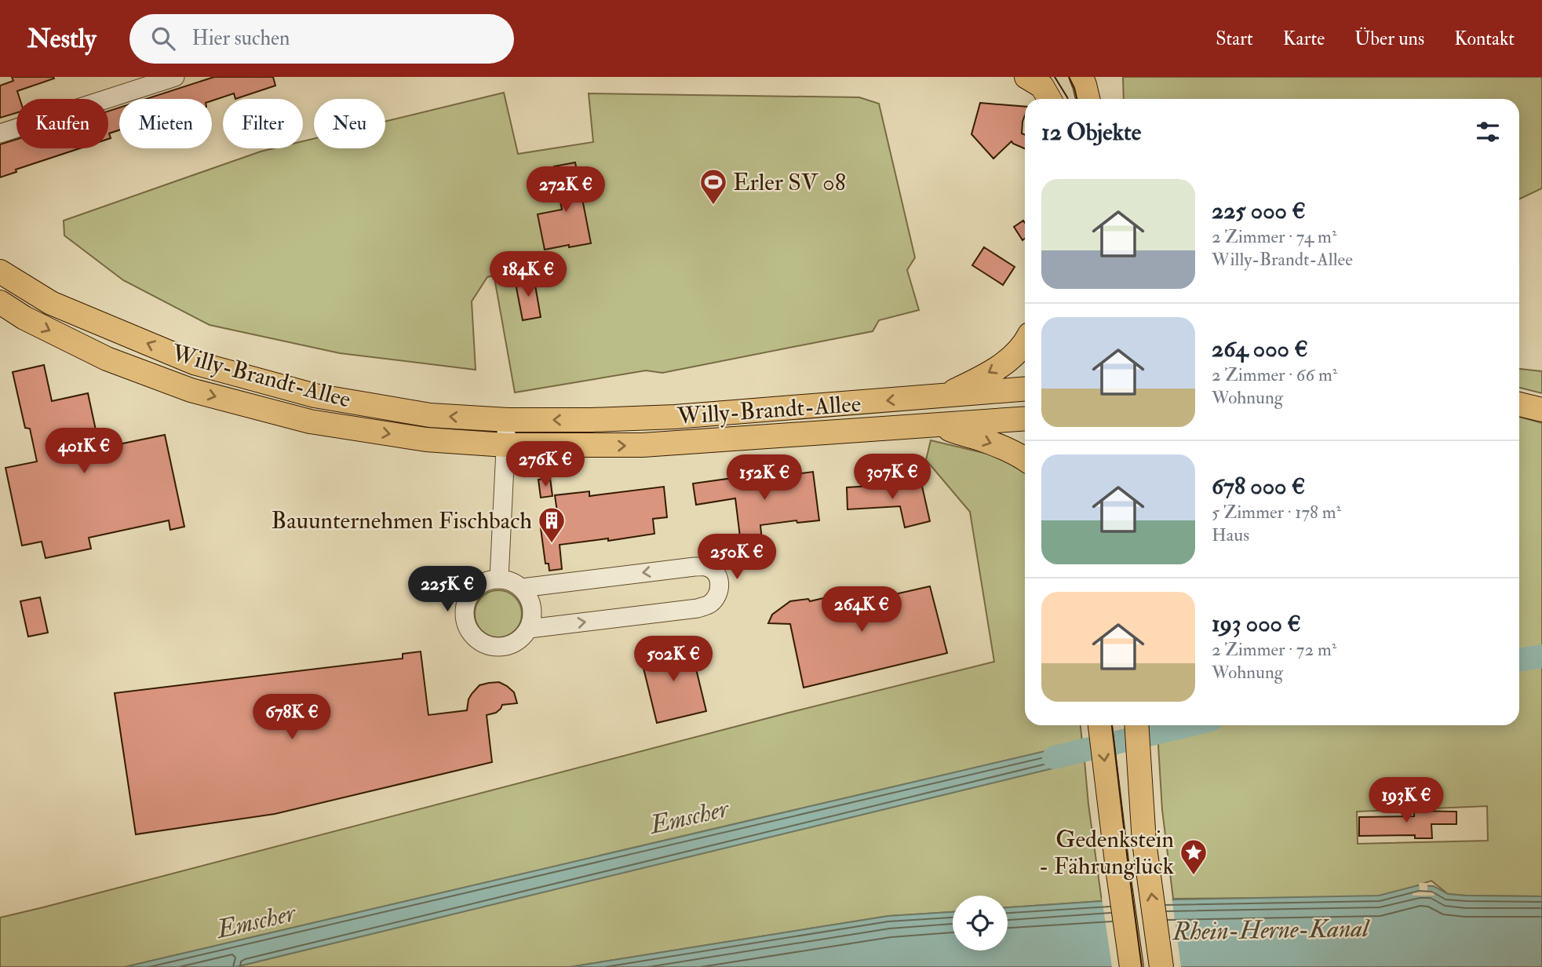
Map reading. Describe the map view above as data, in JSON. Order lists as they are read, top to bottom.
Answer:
{
  "streets": {
    "main road": ["Willy-Brandt-Allee"]
  },
  "water": ["Emscher", "Rhein-Herne-Kanal"],
  "places": {
    "sports": ["Erler SV 08"],
    "building": ["Bauunternehmen Fischbach"],
    "place": ["Gedenkstein - Fährunglück"]
  },
  "page": {
    "header": "Nestly",
    "search": "Hier suchen",
    "nav": [
      "Start",
      "Karte",
      "Über uns",
      "Kontakt"
    ],
    "chip": [
      "Kaufen",
      "Mieten",
      "Filter",
      "Neu"
    ],
    "heading": "12 Objekte",
    "list": [
      {
        "name": "225 000 €",
        "note": "2 Zimmer · 74 m² · Willy-Brandt-Allee"
      },
      {
        "name": "264 000 €",
        "note": "2 Zimmer · 66 m² · Wohnung"
      },
      {
        "name": "678 000 €",
        "note": "5 Zimmer · 178 m² · Haus"
      },
      {
        "name": "193 000 €",
        "note": "2 Zimmer · 72 m² · Wohnung"
      }
    ],
    "price": [
      "272K €",
      "184K €",
      "401K €",
      "276K €",
      "307K €",
      "152K €",
      "250K €",
      "225K €",
      "264K €",
      "502K €",
      "678K €",
      "193K €"
    ]
  }
}
